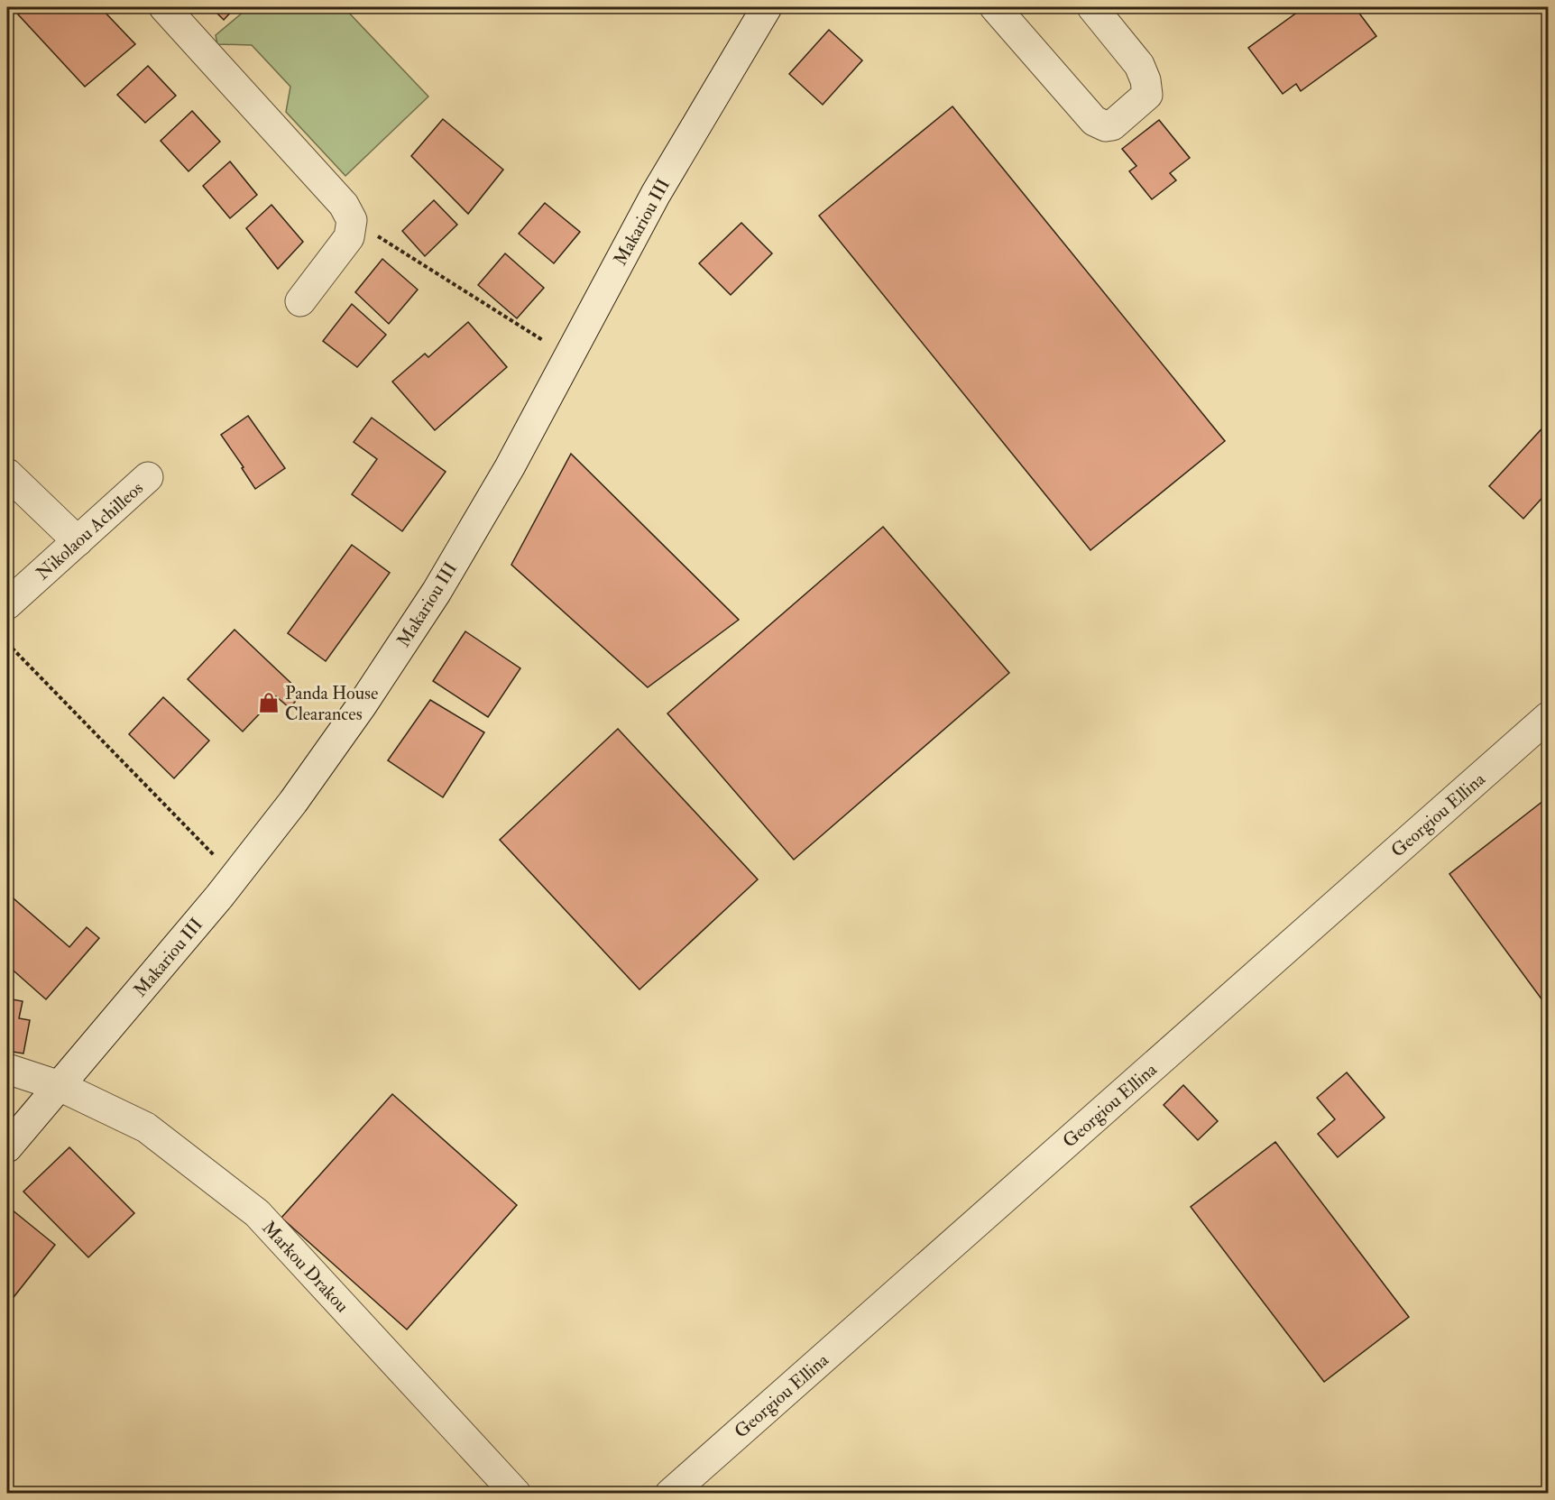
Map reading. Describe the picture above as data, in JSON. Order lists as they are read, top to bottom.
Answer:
{
  "streets": {
    "street": [
      "Makariou III",
      "Nikolaou Achilleos",
      "Georgiou Ellina",
      "Markou Drakou"
    ]
  },
  "crossings": [
    ["Makariou III", "Markou Drakou"]
  ],
  "places": {
    "shop": ["Panda House Clearances"]
  }
}
